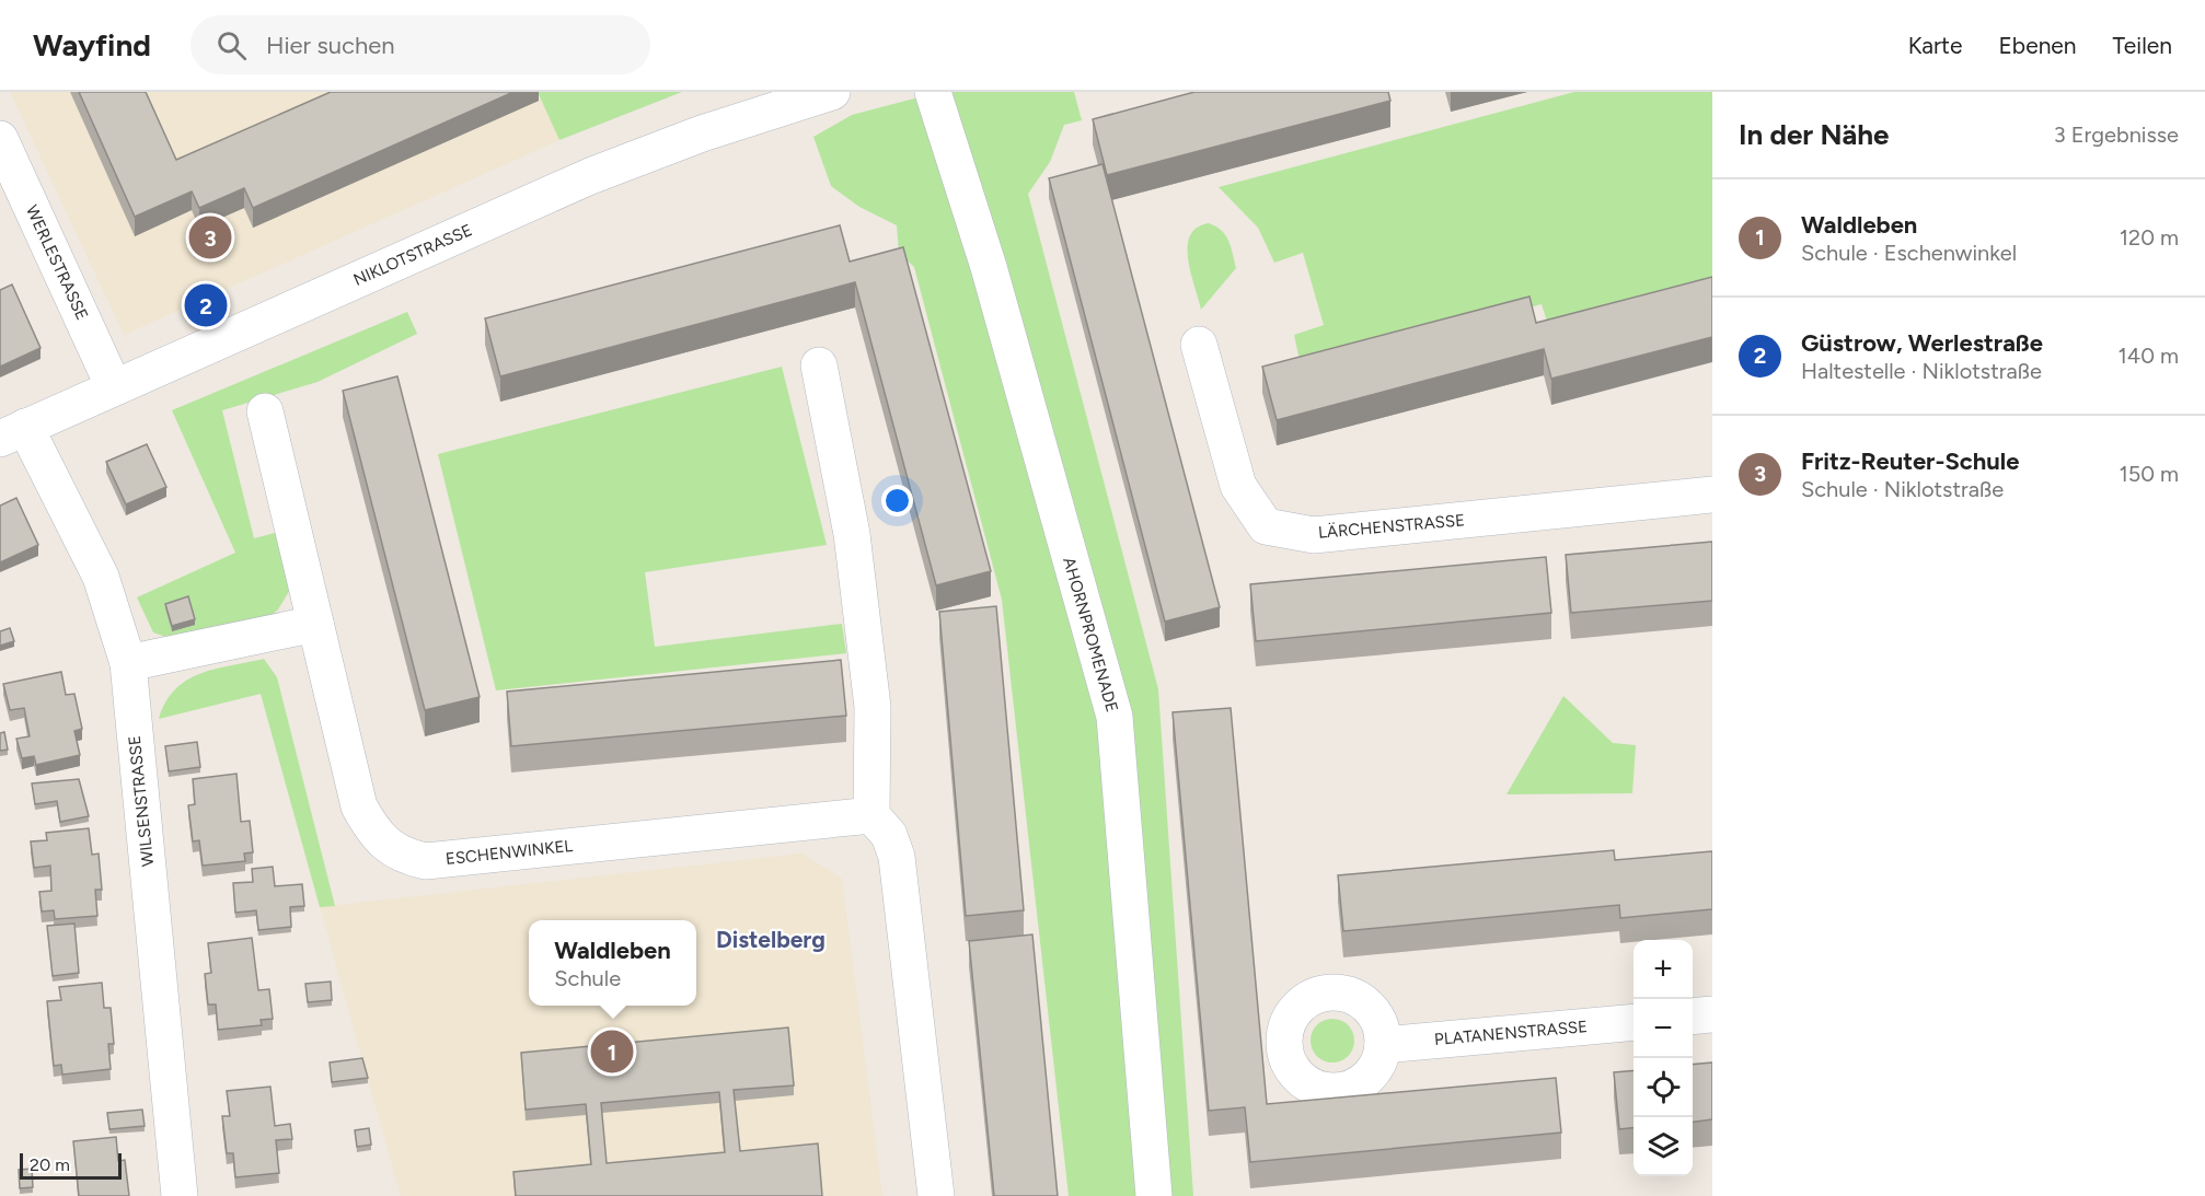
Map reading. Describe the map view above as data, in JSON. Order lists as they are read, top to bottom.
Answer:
{
  "streets": {
    "street": [
      "NIKLOTSTRASSE",
      "WERLESTRASSE",
      "LÄRCHENSTRASSE",
      "AHORNPROMENADE",
      "WILSENSTRASSE",
      "ESCHENWINKEL",
      "PLATANENSTRASSE"
    ]
  },
  "crossings": [
    ["NIKLOTSTRASSE", "WERLESTRASSE"],
    ["NIKLOTSTRASSE", "WILSENSTRASSE"]
  ],
  "districts": ["Distelberg"],
  "scale_bar": "20 m",
  "page": {
    "header": "Wayfind",
    "search": "Hier suchen",
    "nav": ["Karte", "Ebenen", "Teilen"],
    "heading": ["In der Nähe", "3 Ergebnisse"],
    "list": [
      {
        "mark": "1",
        "name": "Waldleben",
        "note": "Schule · Eschenwinkel",
        "value": "120 m"
      },
      {
        "mark": "2",
        "name": "Güstrow, Werlestraße",
        "note": "Haltestelle · Niklotstraße",
        "value": "140 m"
      },
      {
        "mark": "3",
        "name": "Fritz-Reuter-Schule",
        "note": "Schule · Niklotstraße",
        "value": "150 m"
      }
    ],
    "pins": ["3", "2", "1"],
    "popup": ["Waldleben", "Schule"],
    "map_buttons": ["+", "−"],
    "scale": "20 m"
  }
}
